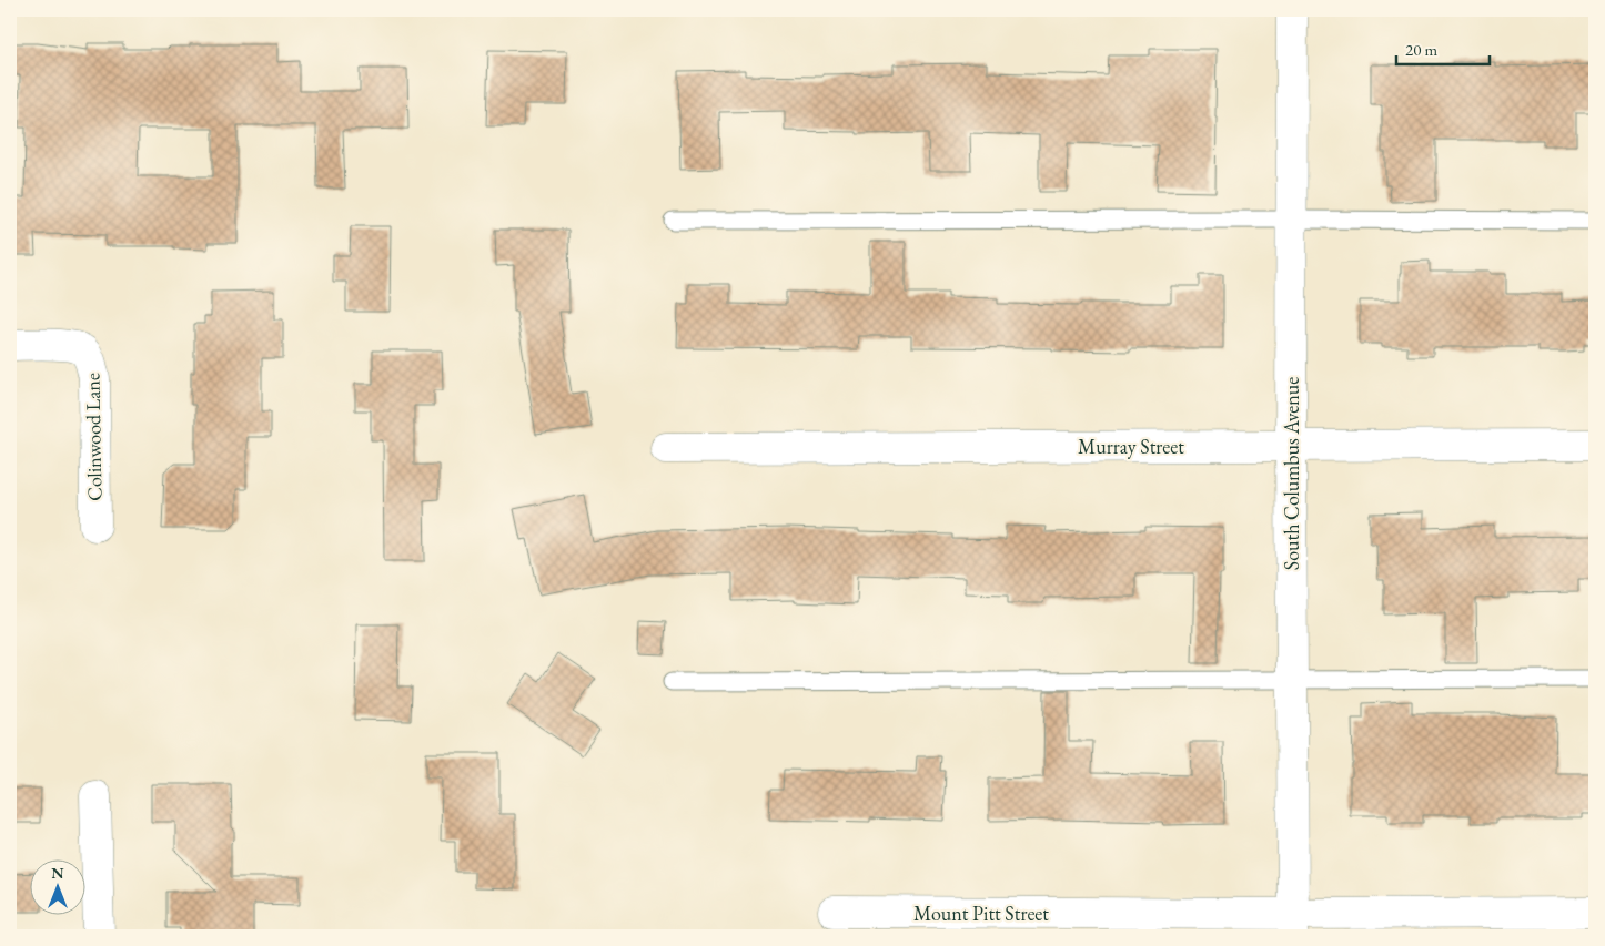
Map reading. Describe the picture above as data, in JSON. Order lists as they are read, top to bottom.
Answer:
{
  "streets": {
    "street": [
      "Colinwood Lane",
      "Murray Street",
      "South Columbus Avenue",
      "Mount Pitt Street"
    ]
  },
  "crossings": [
    ["Murray Street", "South Columbus Avenue"],
    ["South Columbus Avenue", "Mount Pitt Street"]
  ],
  "scale_bar": "20 m",
  "north": "top"
}
